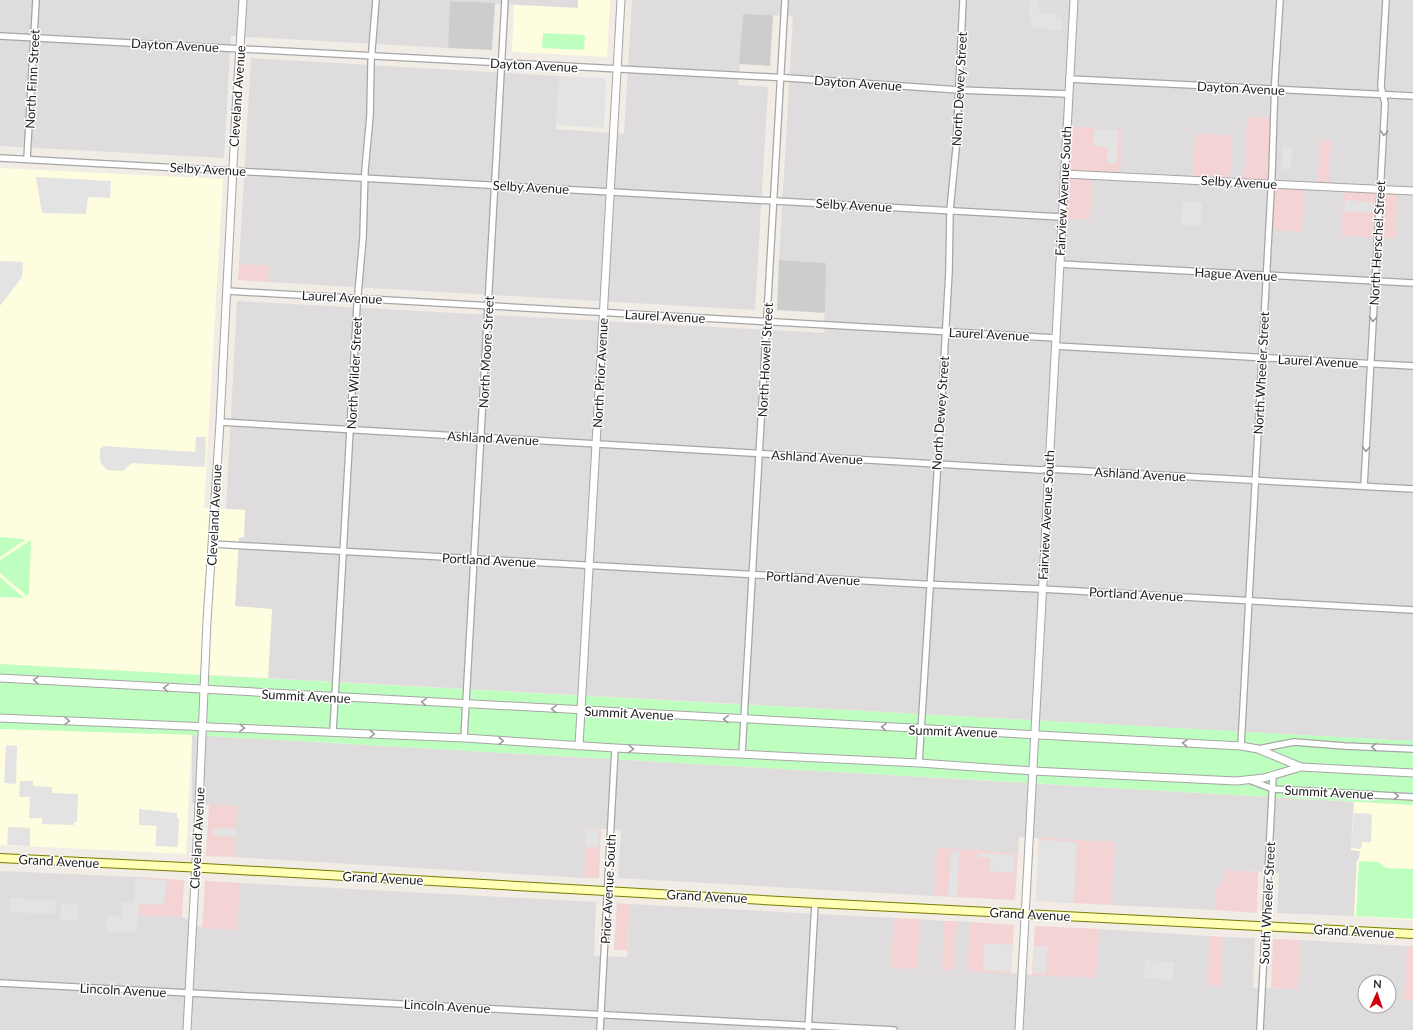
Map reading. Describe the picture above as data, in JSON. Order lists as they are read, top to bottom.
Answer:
{
  "streets": {
    "main road": ["Grand Avenue"],
    "street": [
      "Dayton Avenue",
      "North Finn Street",
      "North Dewey Street",
      "Cleveland Avenue",
      "Selby Avenue",
      "Fairview Avenue South",
      "North Herschel Street",
      "Hague Avenue",
      "Laurel Avenue",
      "North Moore Street",
      "North Howell Street",
      "North Wilder Street",
      "North Prior Avenue",
      "North Wheeler Street",
      "Ashland Avenue",
      "Portland Avenue",
      "Summit Avenue",
      "Prior Avenue South",
      "South Wheeler Street",
      "Lincoln Avenue"
    ]
  },
  "crossings": [
    ["Dayton Avenue", "North Finn Street"],
    ["Dayton Avenue", "North Dewey Street"],
    ["Dayton Avenue", "Cleveland Avenue"],
    ["Dayton Avenue", "Fairview Avenue South"],
    ["Dayton Avenue", "North Herschel Street"],
    ["Dayton Avenue", "North Moore Street"],
    ["Dayton Avenue", "North Howell Street"],
    ["Dayton Avenue", "North Wilder Street"],
    ["Dayton Avenue", "North Prior Avenue"],
    ["Dayton Avenue", "North Wheeler Street"],
    ["North Finn Street", "Selby Avenue"],
    ["North Dewey Street", "Selby Avenue"],
    ["North Dewey Street", "Laurel Avenue"],
    ["North Dewey Street", "Ashland Avenue"],
    ["North Dewey Street", "Portland Avenue"],
    ["North Dewey Street", "Summit Avenue"],
    ["Cleveland Avenue", "Selby Avenue"],
    ["Cleveland Avenue", "Laurel Avenue"],
    ["Cleveland Avenue", "Ashland Avenue"],
    ["Cleveland Avenue", "Portland Avenue"],
    ["Cleveland Avenue", "Summit Avenue"],
    ["Cleveland Avenue", "Grand Avenue"],
    ["Cleveland Avenue", "Lincoln Avenue"],
    ["Selby Avenue", "Fairview Avenue South"],
    ["Selby Avenue", "North Herschel Street"],
    ["Selby Avenue", "North Moore Street"],
    ["Selby Avenue", "North Howell Street"],
    ["Selby Avenue", "North Wilder Street"],
    ["Selby Avenue", "North Prior Avenue"],
    ["Selby Avenue", "North Wheeler Street"],
    ["Fairview Avenue South", "Hague Avenue"],
    ["Fairview Avenue South", "Laurel Avenue"],
    ["Fairview Avenue South", "Ashland Avenue"],
    ["Fairview Avenue South", "Portland Avenue"],
    ["Fairview Avenue South", "Summit Avenue"],
    ["Fairview Avenue South", "Grand Avenue"],
    ["North Herschel Street", "Hague Avenue"],
    ["North Herschel Street", "Laurel Avenue"],
    ["North Herschel Street", "Ashland Avenue"],
    ["Hague Avenue", "North Wheeler Street"],
    ["Laurel Avenue", "North Moore Street"],
    ["Laurel Avenue", "North Howell Street"],
    ["Laurel Avenue", "North Wilder Street"],
    ["Laurel Avenue", "North Prior Avenue"],
    ["Laurel Avenue", "North Wheeler Street"],
    ["North Moore Street", "Ashland Avenue"],
    ["North Moore Street", "Portland Avenue"],
    ["North Moore Street", "Summit Avenue"],
    ["North Howell Street", "Ashland Avenue"],
    ["North Howell Street", "Portland Avenue"],
    ["North Howell Street", "Summit Avenue"],
    ["North Wilder Street", "Ashland Avenue"],
    ["North Wilder Street", "Portland Avenue"],
    ["North Wilder Street", "Summit Avenue"],
    ["North Prior Avenue", "Ashland Avenue"],
    ["North Prior Avenue", "Portland Avenue"],
    ["North Prior Avenue", "Summit Avenue"],
    ["North Wheeler Street", "Ashland Avenue"],
    ["North Wheeler Street", "Portland Avenue"],
    ["North Wheeler Street", "Summit Avenue"],
    ["Summit Avenue", "Prior Avenue South"],
    ["Summit Avenue", "South Wheeler Street"],
    ["Grand Avenue", "Prior Avenue South"],
    ["Grand Avenue", "South Wheeler Street"],
    ["Prior Avenue South", "Lincoln Avenue"]
  ],
  "one_way": ["North Herschel Street"],
  "north": "top"
}
